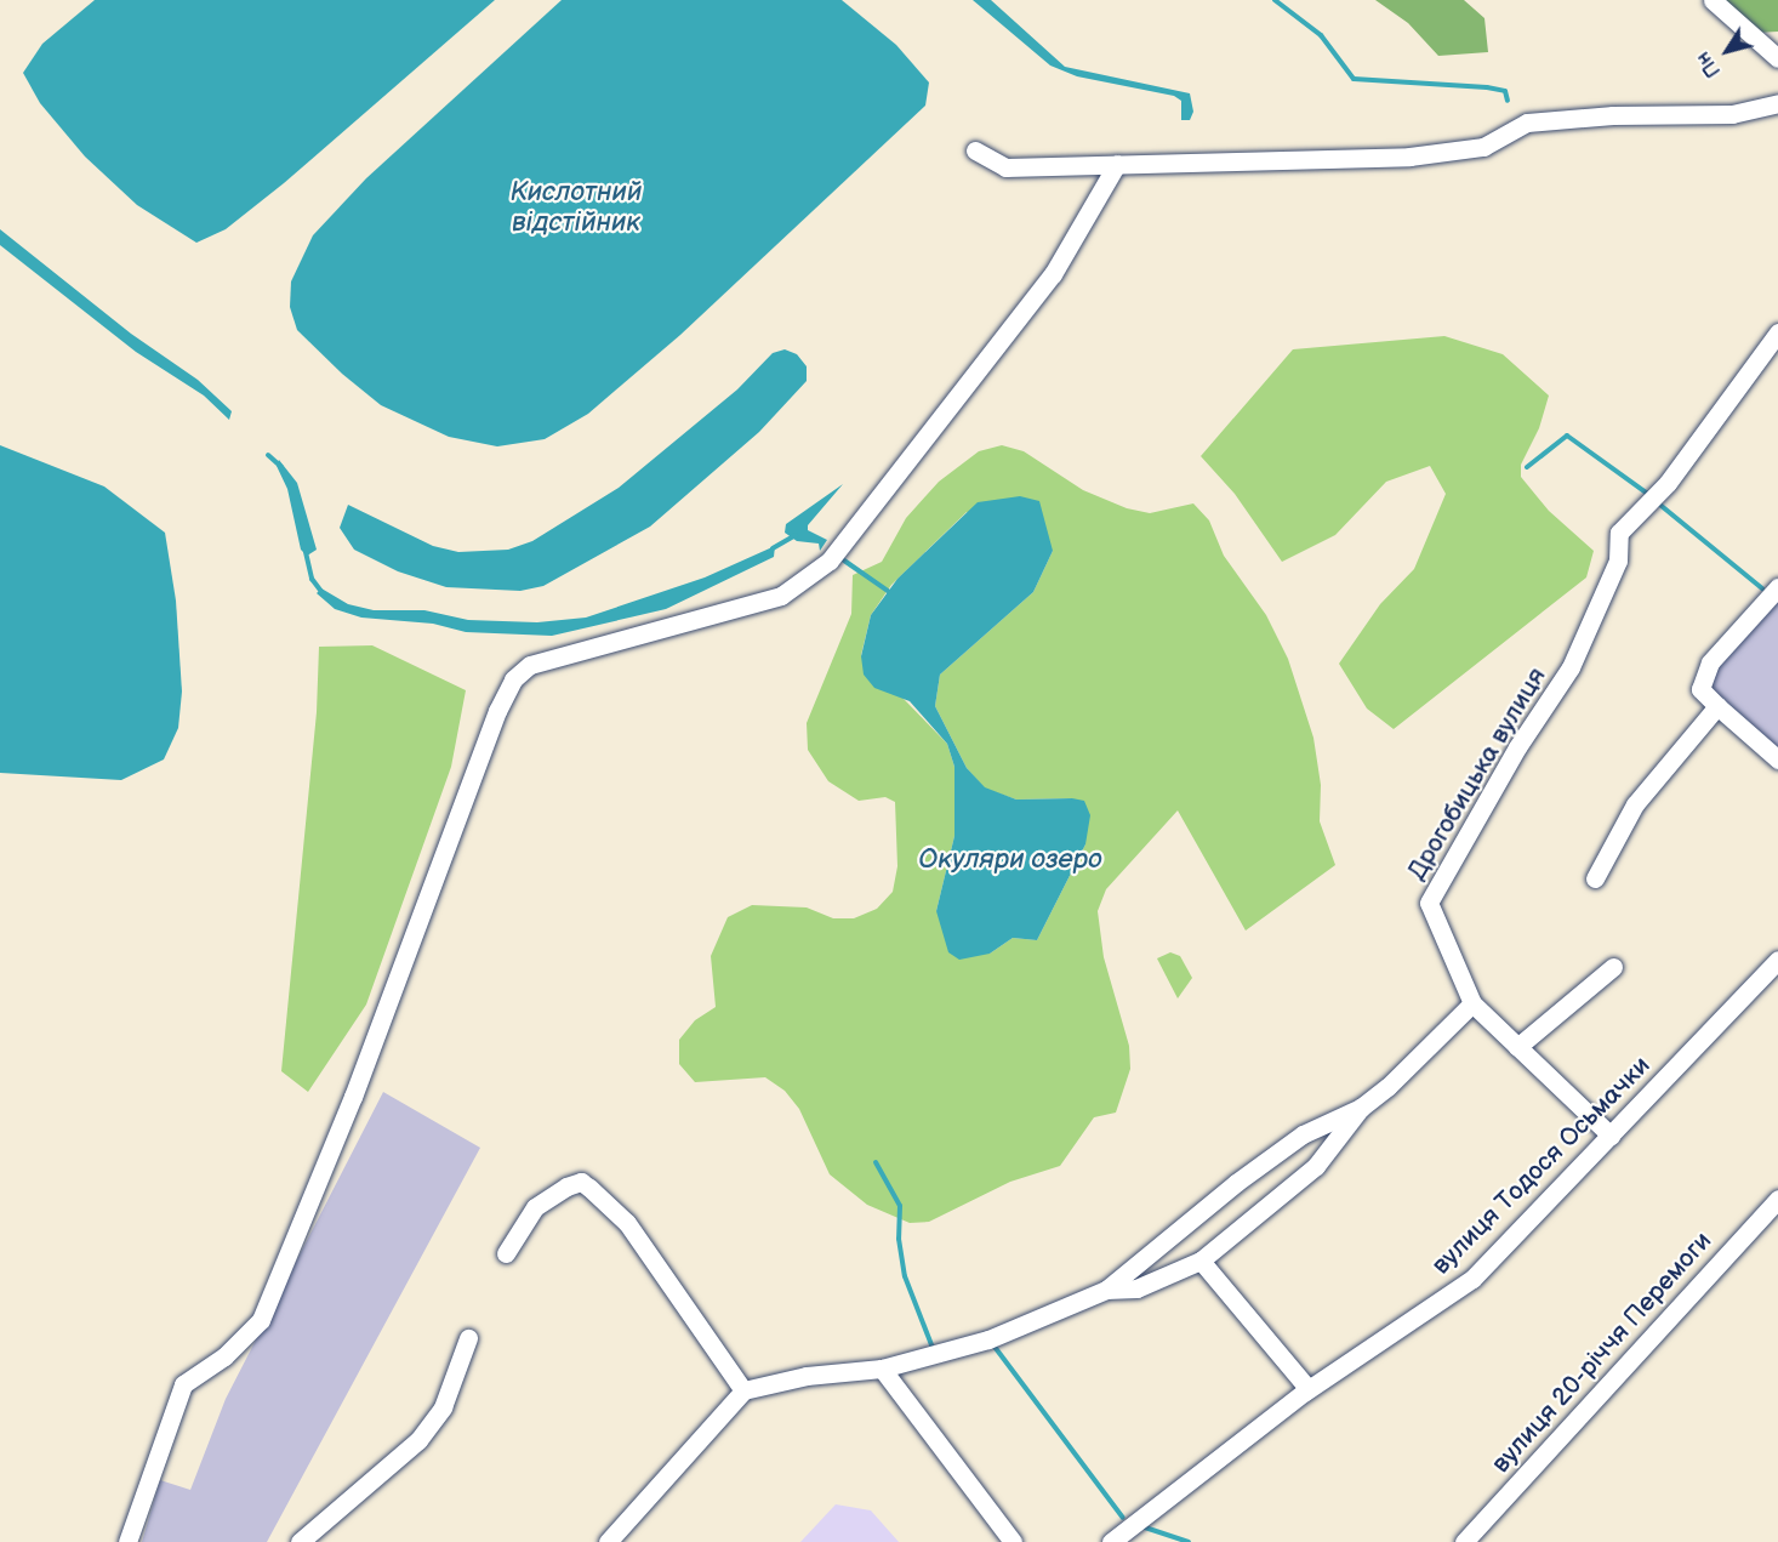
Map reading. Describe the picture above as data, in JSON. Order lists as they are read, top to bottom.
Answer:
{
  "streets": {
    "street": ["Дрогобицька вулиця", "вулиця Тодося Осьмачки", "вулиця 20-річчя Перемоги"]
  },
  "water": ["Кислотний відстійник", "Окуляри озеро"],
  "north": "bottom left"
}
